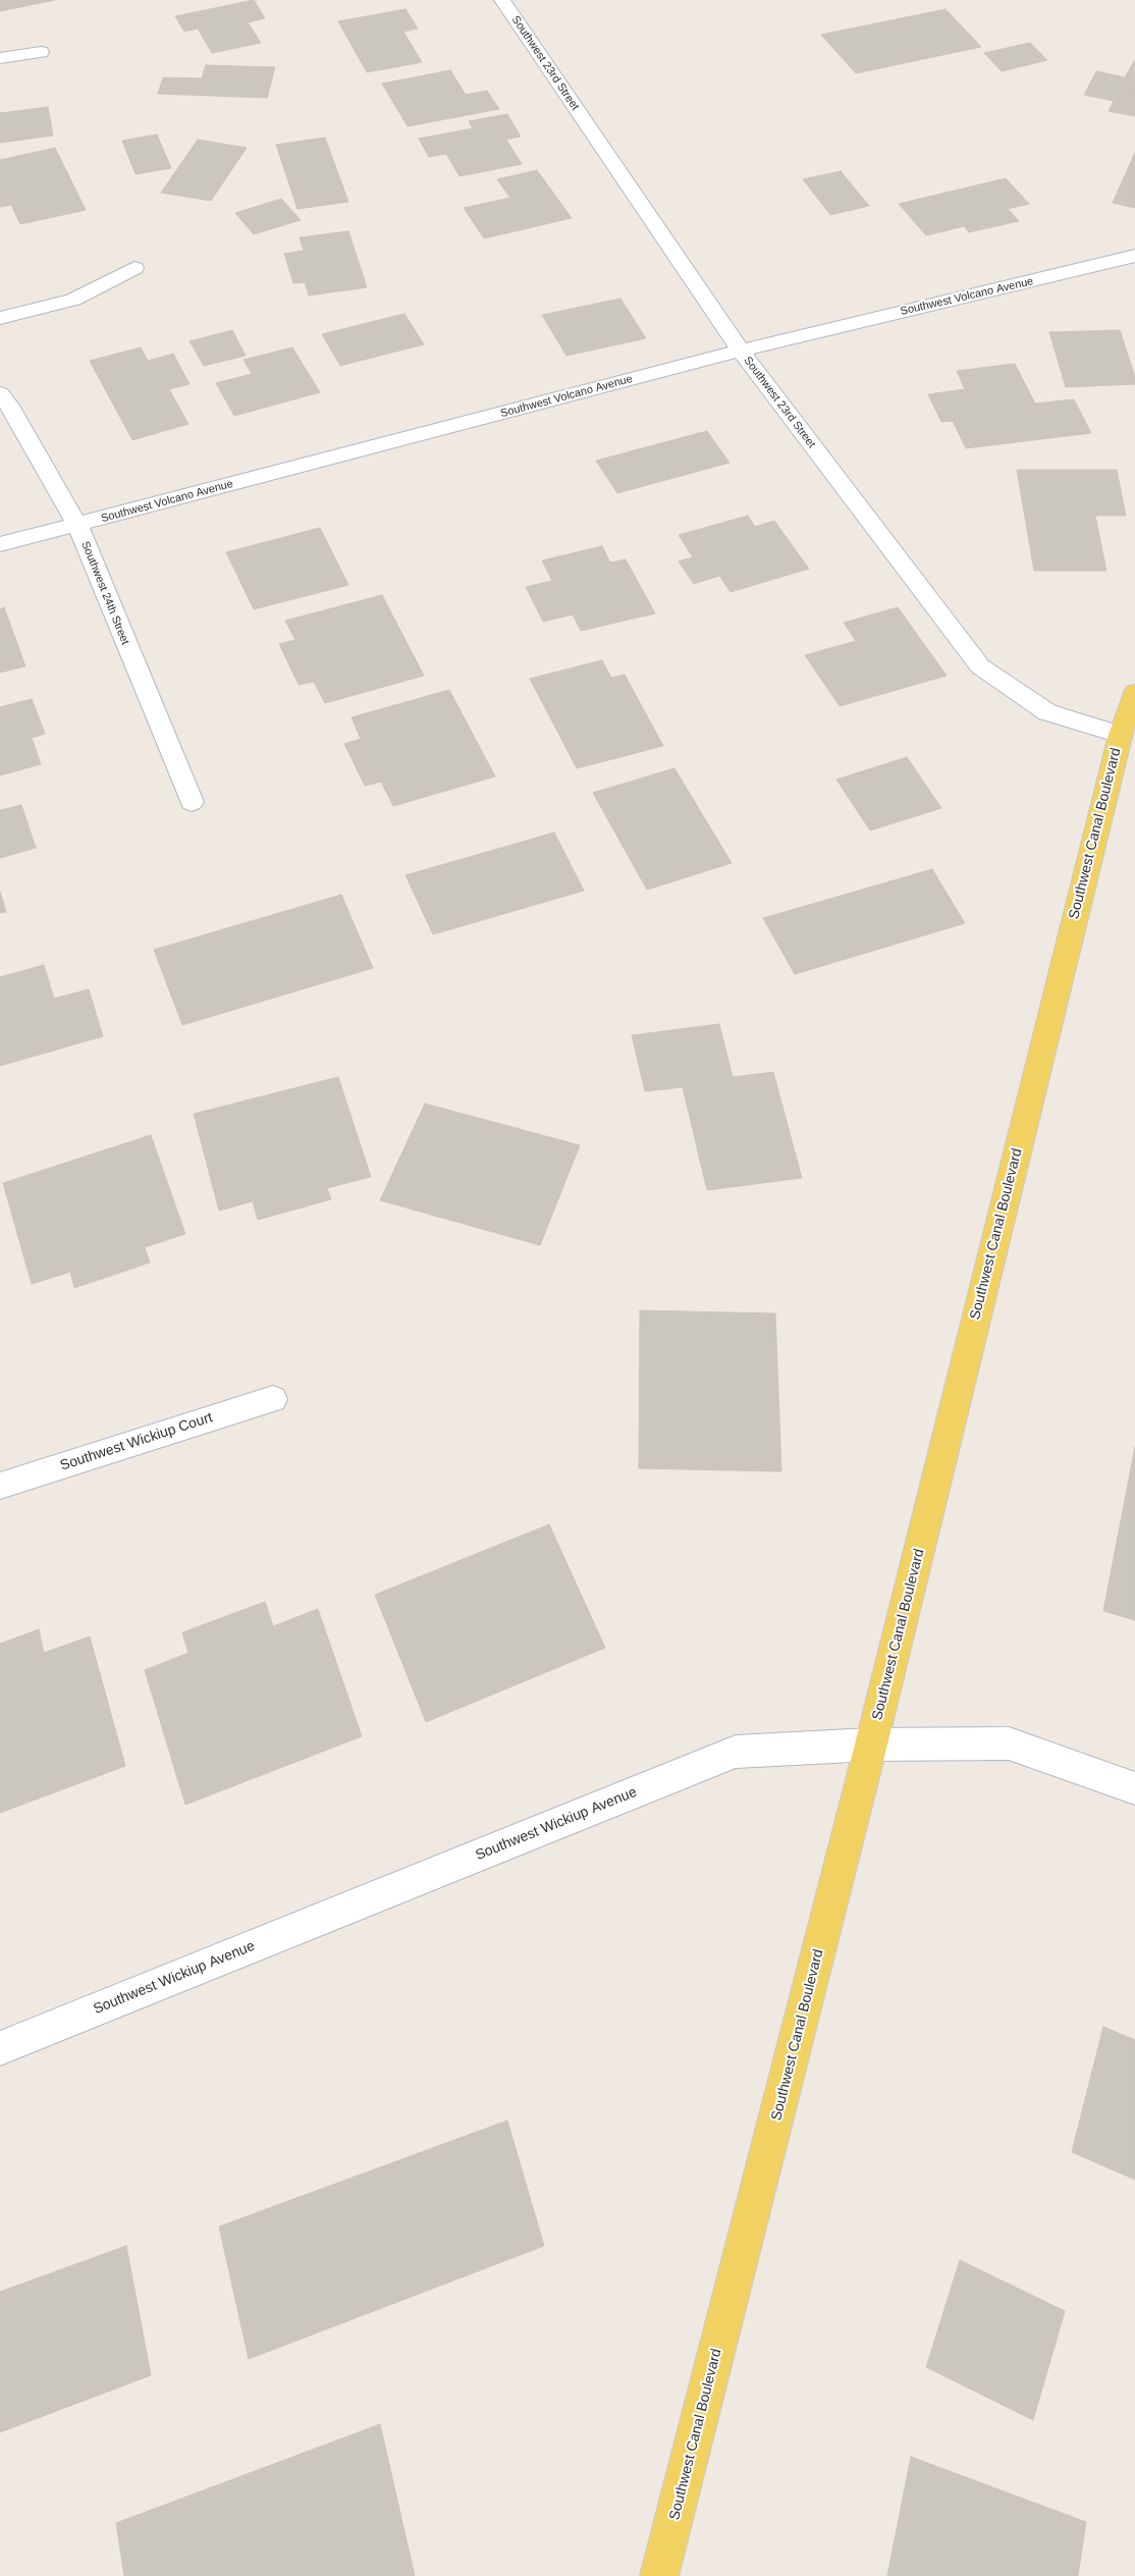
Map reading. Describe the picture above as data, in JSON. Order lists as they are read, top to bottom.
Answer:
{
  "streets": {
    "main road": ["Southwest Canal Boulevard"],
    "street": [
      "Southwest 23rd Street",
      "Southwest Volcano Avenue",
      "Southwest 24th Street",
      "Southwest Wickiup Court",
      "Southwest Wickiup Avenue"
    ]
  },
  "crossings": [
    ["Southwest 23rd Street", "Southwest Volcano Avenue"],
    ["Southwest 23rd Street", "Southwest Canal Boulevard"],
    ["Southwest Volcano Avenue", "Southwest 24th Street"],
    ["Southwest Canal Boulevard", "Southwest Wickiup Avenue"]
  ]
}
